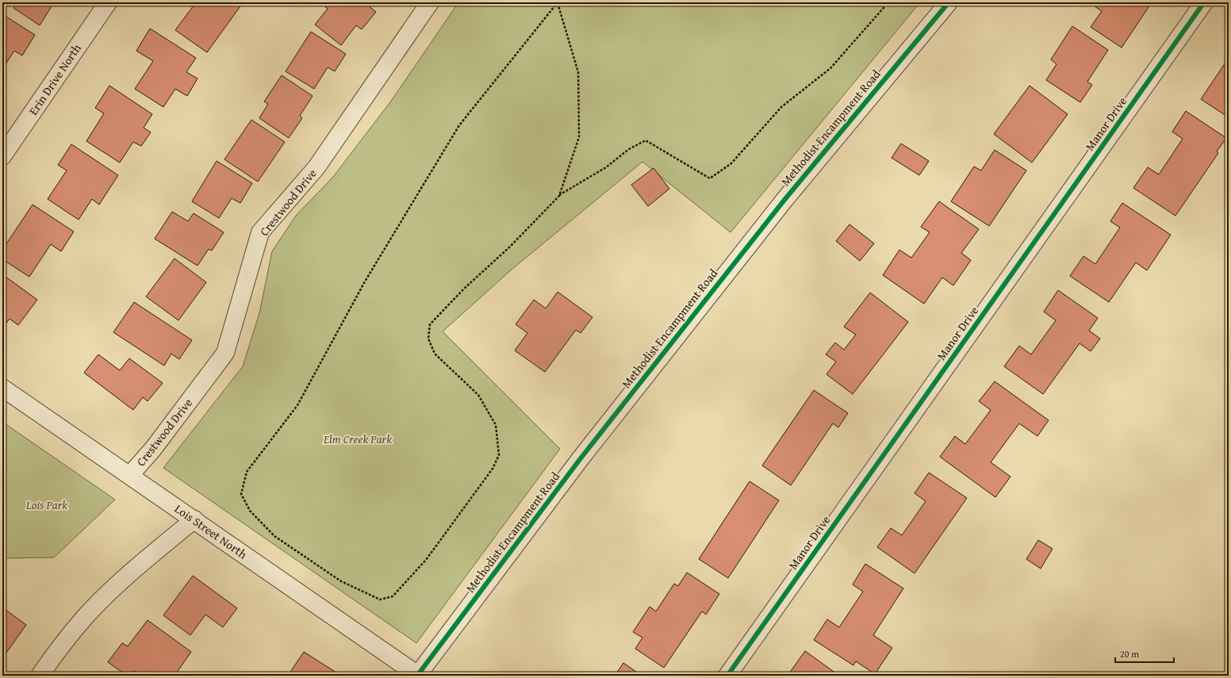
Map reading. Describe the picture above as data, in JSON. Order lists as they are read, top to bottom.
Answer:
{
  "streets": {
    "street": [
      "Erin Drive North",
      "Manor Drive",
      "Methodist Encampment Road",
      "Crestwood Drive",
      "Lois Street North"
    ]
  },
  "crossings": [
    ["Methodist Encampment Road", "Lois Street North"],
    ["Crestwood Drive", "Lois Street North"]
  ],
  "parks": ["Elm Creek Park", "Lois Park"],
  "scale_bar": "20 m"
}
